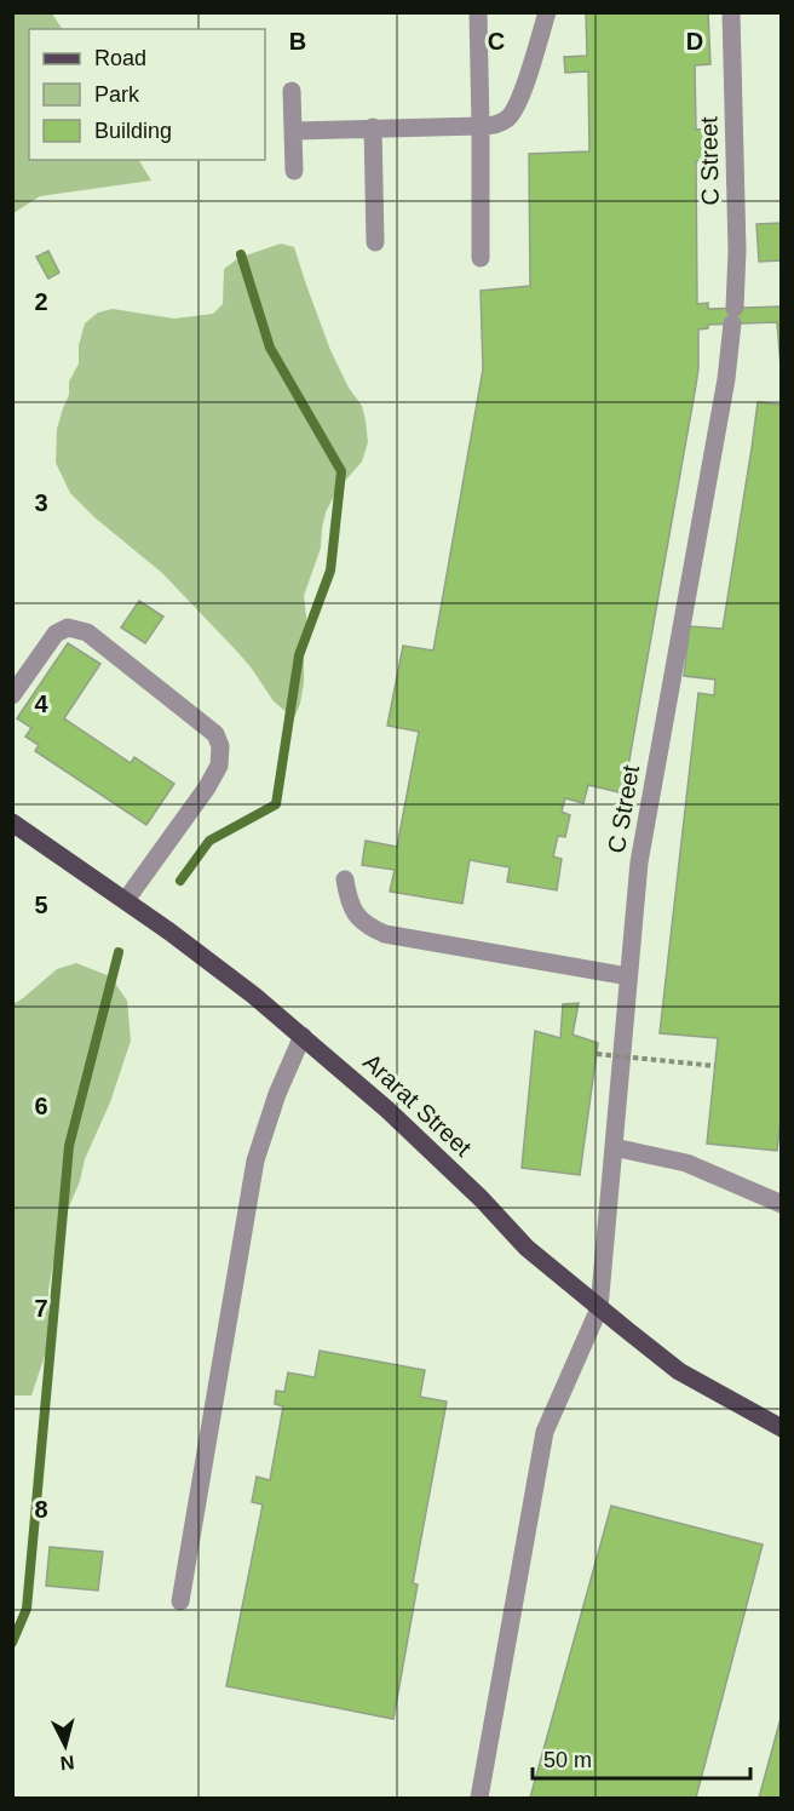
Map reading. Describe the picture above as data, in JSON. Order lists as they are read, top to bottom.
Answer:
{
  "streets": {
    "main road": ["Ararat Street"],
    "street": ["C Street"]
  },
  "crossings": [
    ["C Street", "Ararat Street"]
  ],
  "legend": ["Road", "Park", "Building"],
  "scale_bar": "50 m",
  "north": "bottom",
  "grid": {
    "columns": ["B", "C", "D"],
    "rows": [
      "2",
      "3",
      "4",
      "5",
      "6",
      "7",
      "8"
    ]
  }
}
